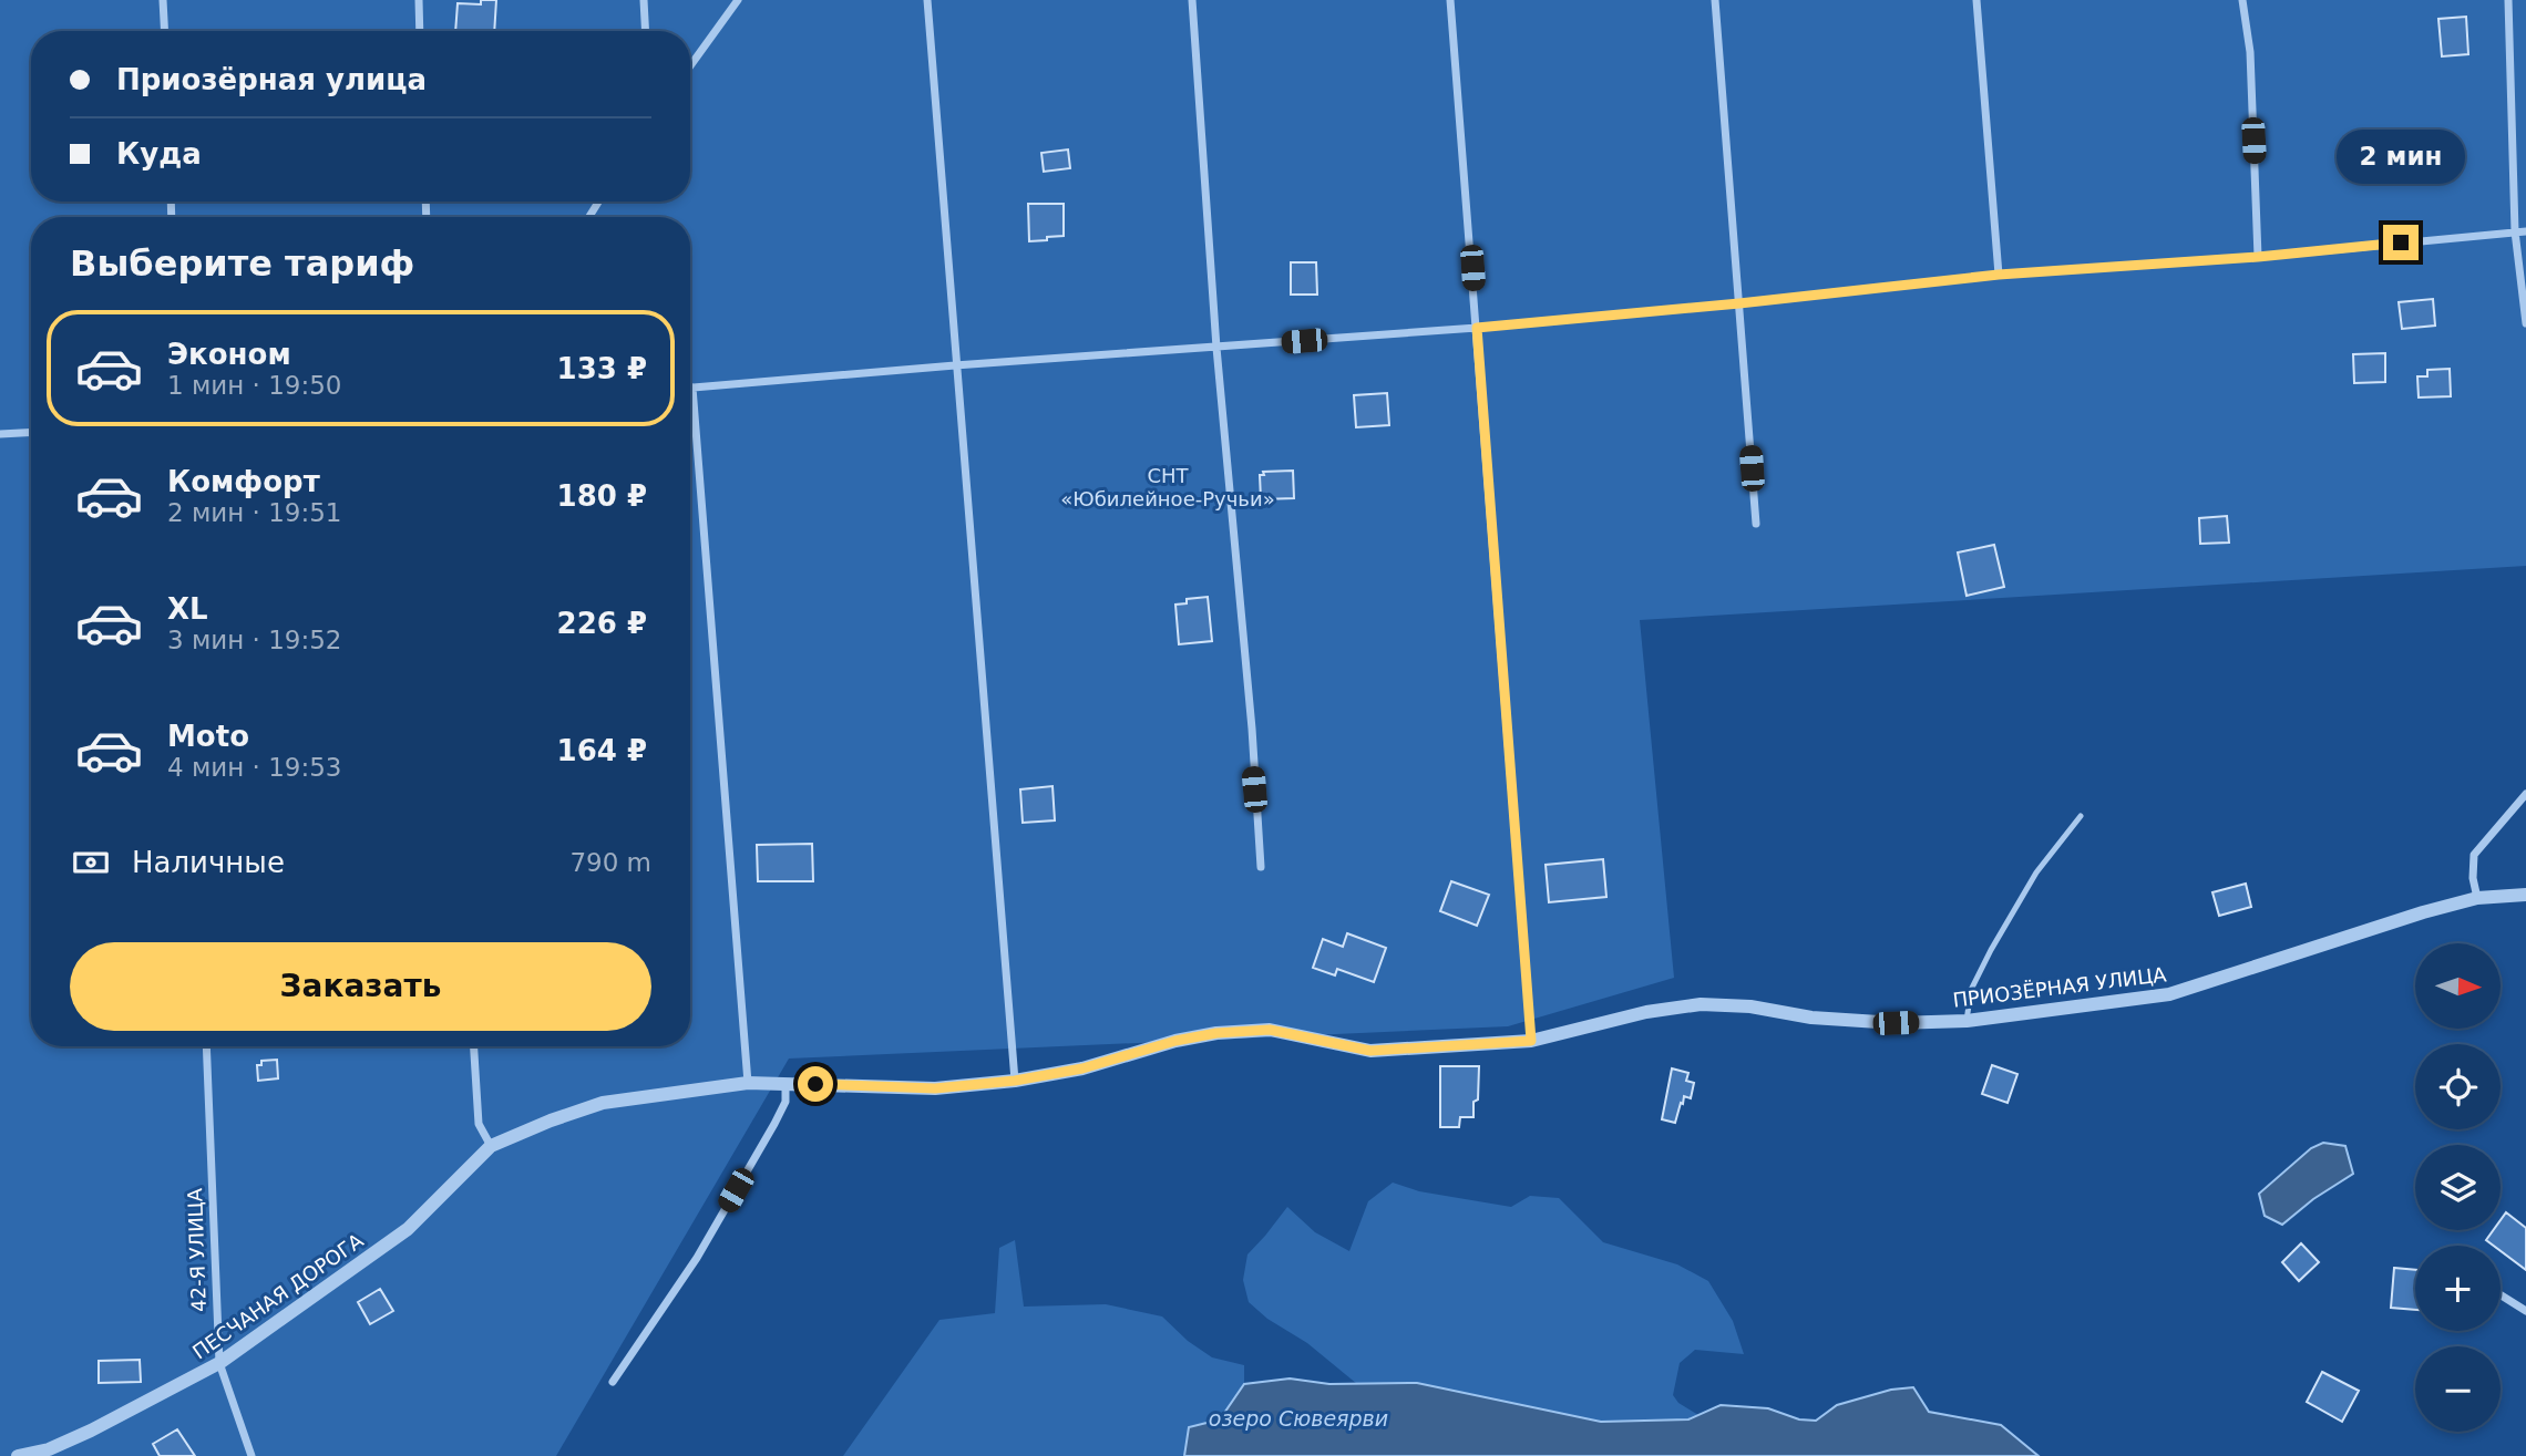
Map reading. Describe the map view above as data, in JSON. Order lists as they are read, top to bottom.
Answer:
{
  "streets": {
    "street": ["ПРИОЗЁРНАЯ УЛИЦА", "42-Я УЛИЦА", "ПЕСЧАНАЯ ДОРОГА"]
  },
  "crossings": [
    ["ПРИОЗЁРНАЯ УЛИЦА", "ПЕСЧАНАЯ ДОРОГА"],
    ["42-Я УЛИЦА", "ПЕСЧАНАЯ ДОРОГА"]
  ],
  "water": ["озеро Сювеярви"],
  "parks": ["СНТ «Юбилейное-Ручьи»"],
  "north": "right",
  "page": {
    "banner": ["Приозёрная улица", "Куда"],
    "bubble": "2 мин",
    "heading": "Выберите тариф",
    "list": [
      {
        "name": "Эконом",
        "note": "1 мин · 19:50",
        "value": "133 ₽"
      },
      {
        "name": "Комфорт",
        "note": "2 мин · 19:51",
        "value": "180 ₽"
      },
      {
        "name": "XL",
        "note": "3 мин · 19:52",
        "value": "226 ₽"
      },
      {
        "name": "Moto",
        "note": "4 мин · 19:53",
        "value": "164 ₽"
      }
    ],
    "pay": ["Наличные", "790 m"],
    "buttons": "Заказать",
    "map_buttons": ["+", "−"]
  }
}
